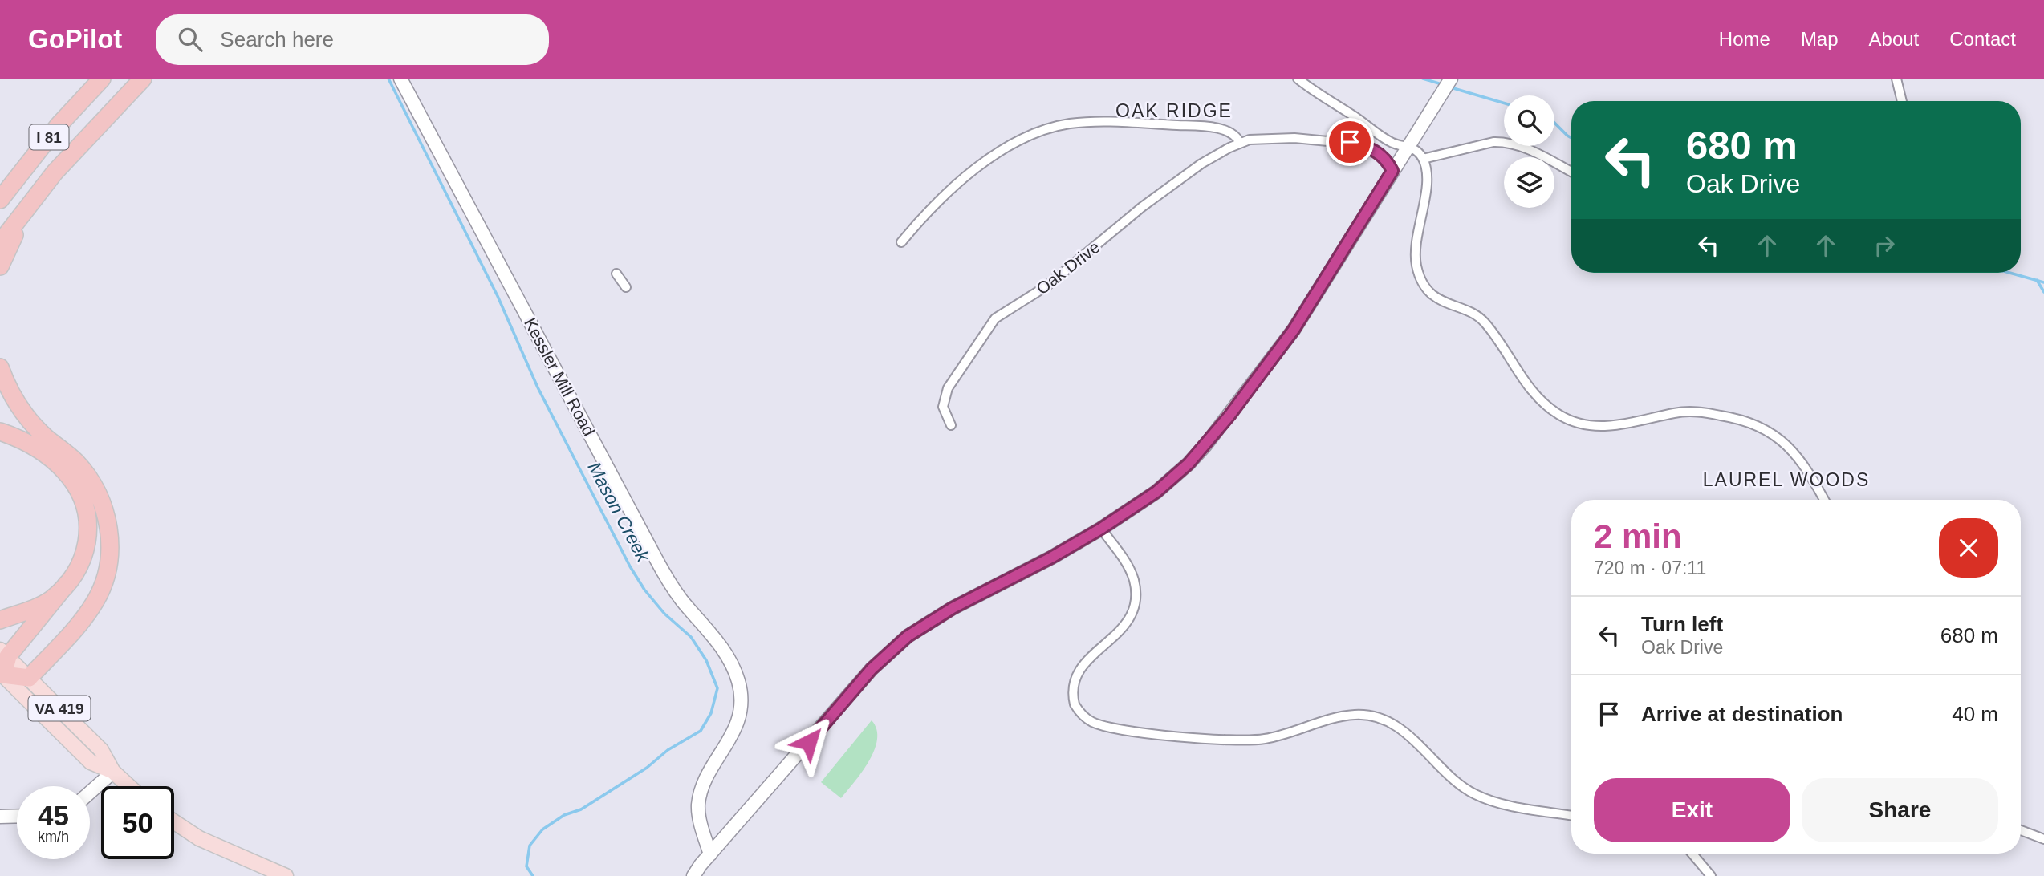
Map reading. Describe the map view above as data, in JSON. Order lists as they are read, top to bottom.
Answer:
{
  "streets": {
    "highway": ["I 81"],
    "main road": ["Kessler Mill Road", "VA 419"],
    "street": ["Oak Drive"]
  },
  "districts": ["OAK RIDGE", "LAUREL WOODS"],
  "water": ["Mason Creek"],
  "page": {
    "header": "GoPilot",
    "search": "Search here",
    "nav": [
      "Home",
      "Map",
      "About",
      "Contact"
    ],
    "turn": ["680 m", "Oak Drive"],
    "heading": ["2 min", "720 m · 07:11"],
    "list": [
      {
        "name": "Turn left",
        "note": "Oak Drive",
        "value": "680 m"
      },
      {
        "name": "Arrive at destination",
        "value": "40 m"
      }
    ],
    "buttons": ["Exit", "Share"],
    "speed": "45 km/h",
    "limit": "50"
  }
}
